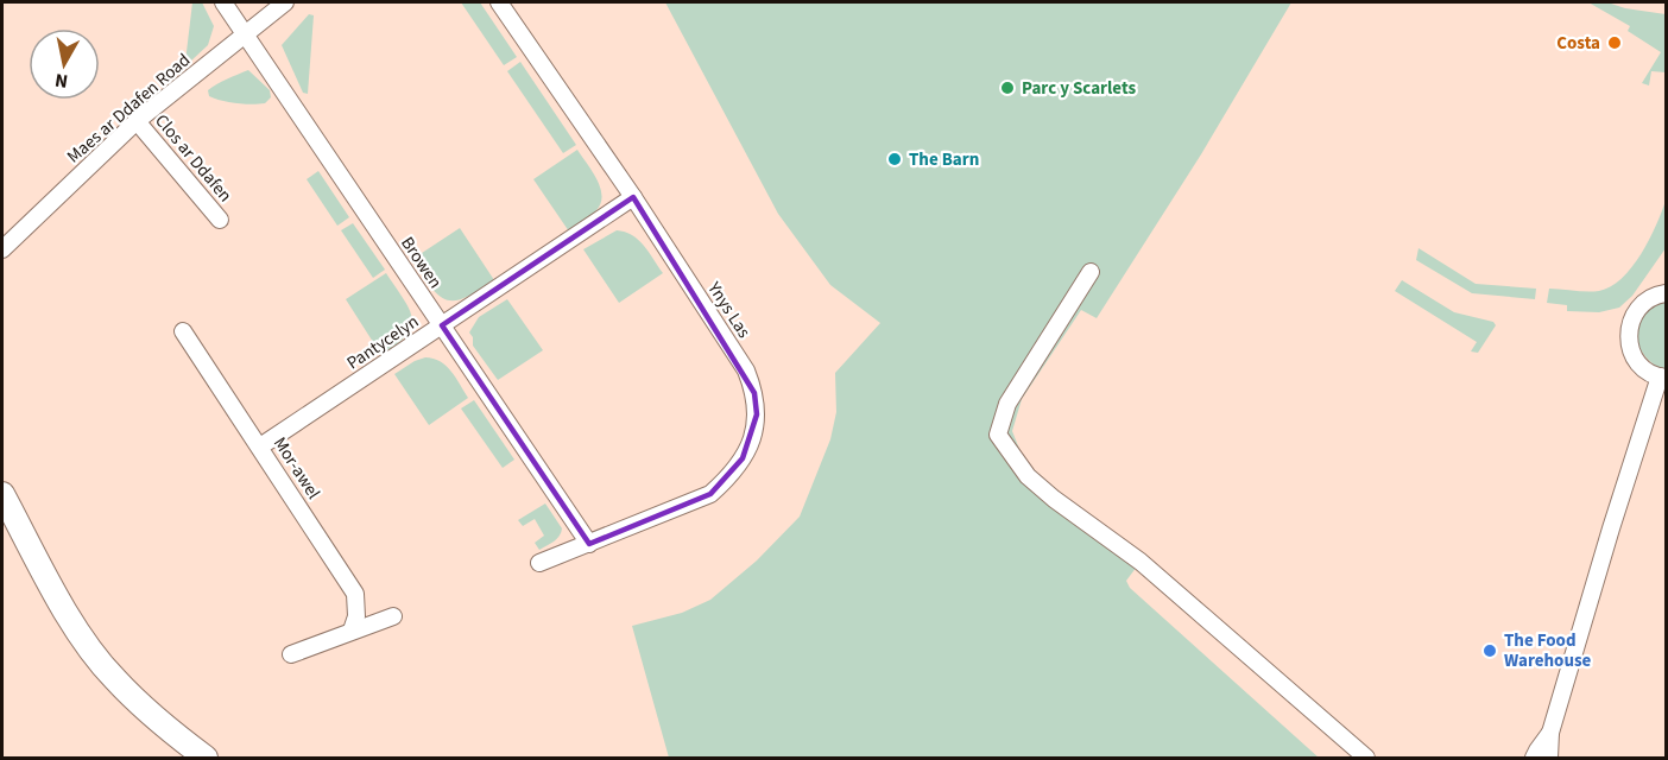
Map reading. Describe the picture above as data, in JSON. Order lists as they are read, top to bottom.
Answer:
{
  "streets": {
    "street": [
      "Maes ar Ddafen Road",
      "Clos ar Ddafen",
      "Browen",
      "Ynys Las",
      "Pantycelyn",
      "Mor-awel"
    ]
  },
  "crossings": [
    ["Maes ar Ddafen Road", "Clos ar Ddafen"],
    ["Maes ar Ddafen Road", "Browen"],
    ["Browen", "Ynys Las"],
    ["Browen", "Pantycelyn"],
    ["Ynys Las", "Pantycelyn"],
    ["Pantycelyn", "Mor-awel"]
  ],
  "places": [
    "Costa",
    "Parc y Scarlets",
    "The Barn",
    "The Food Warehouse"
  ],
  "north": "bottom"
}
